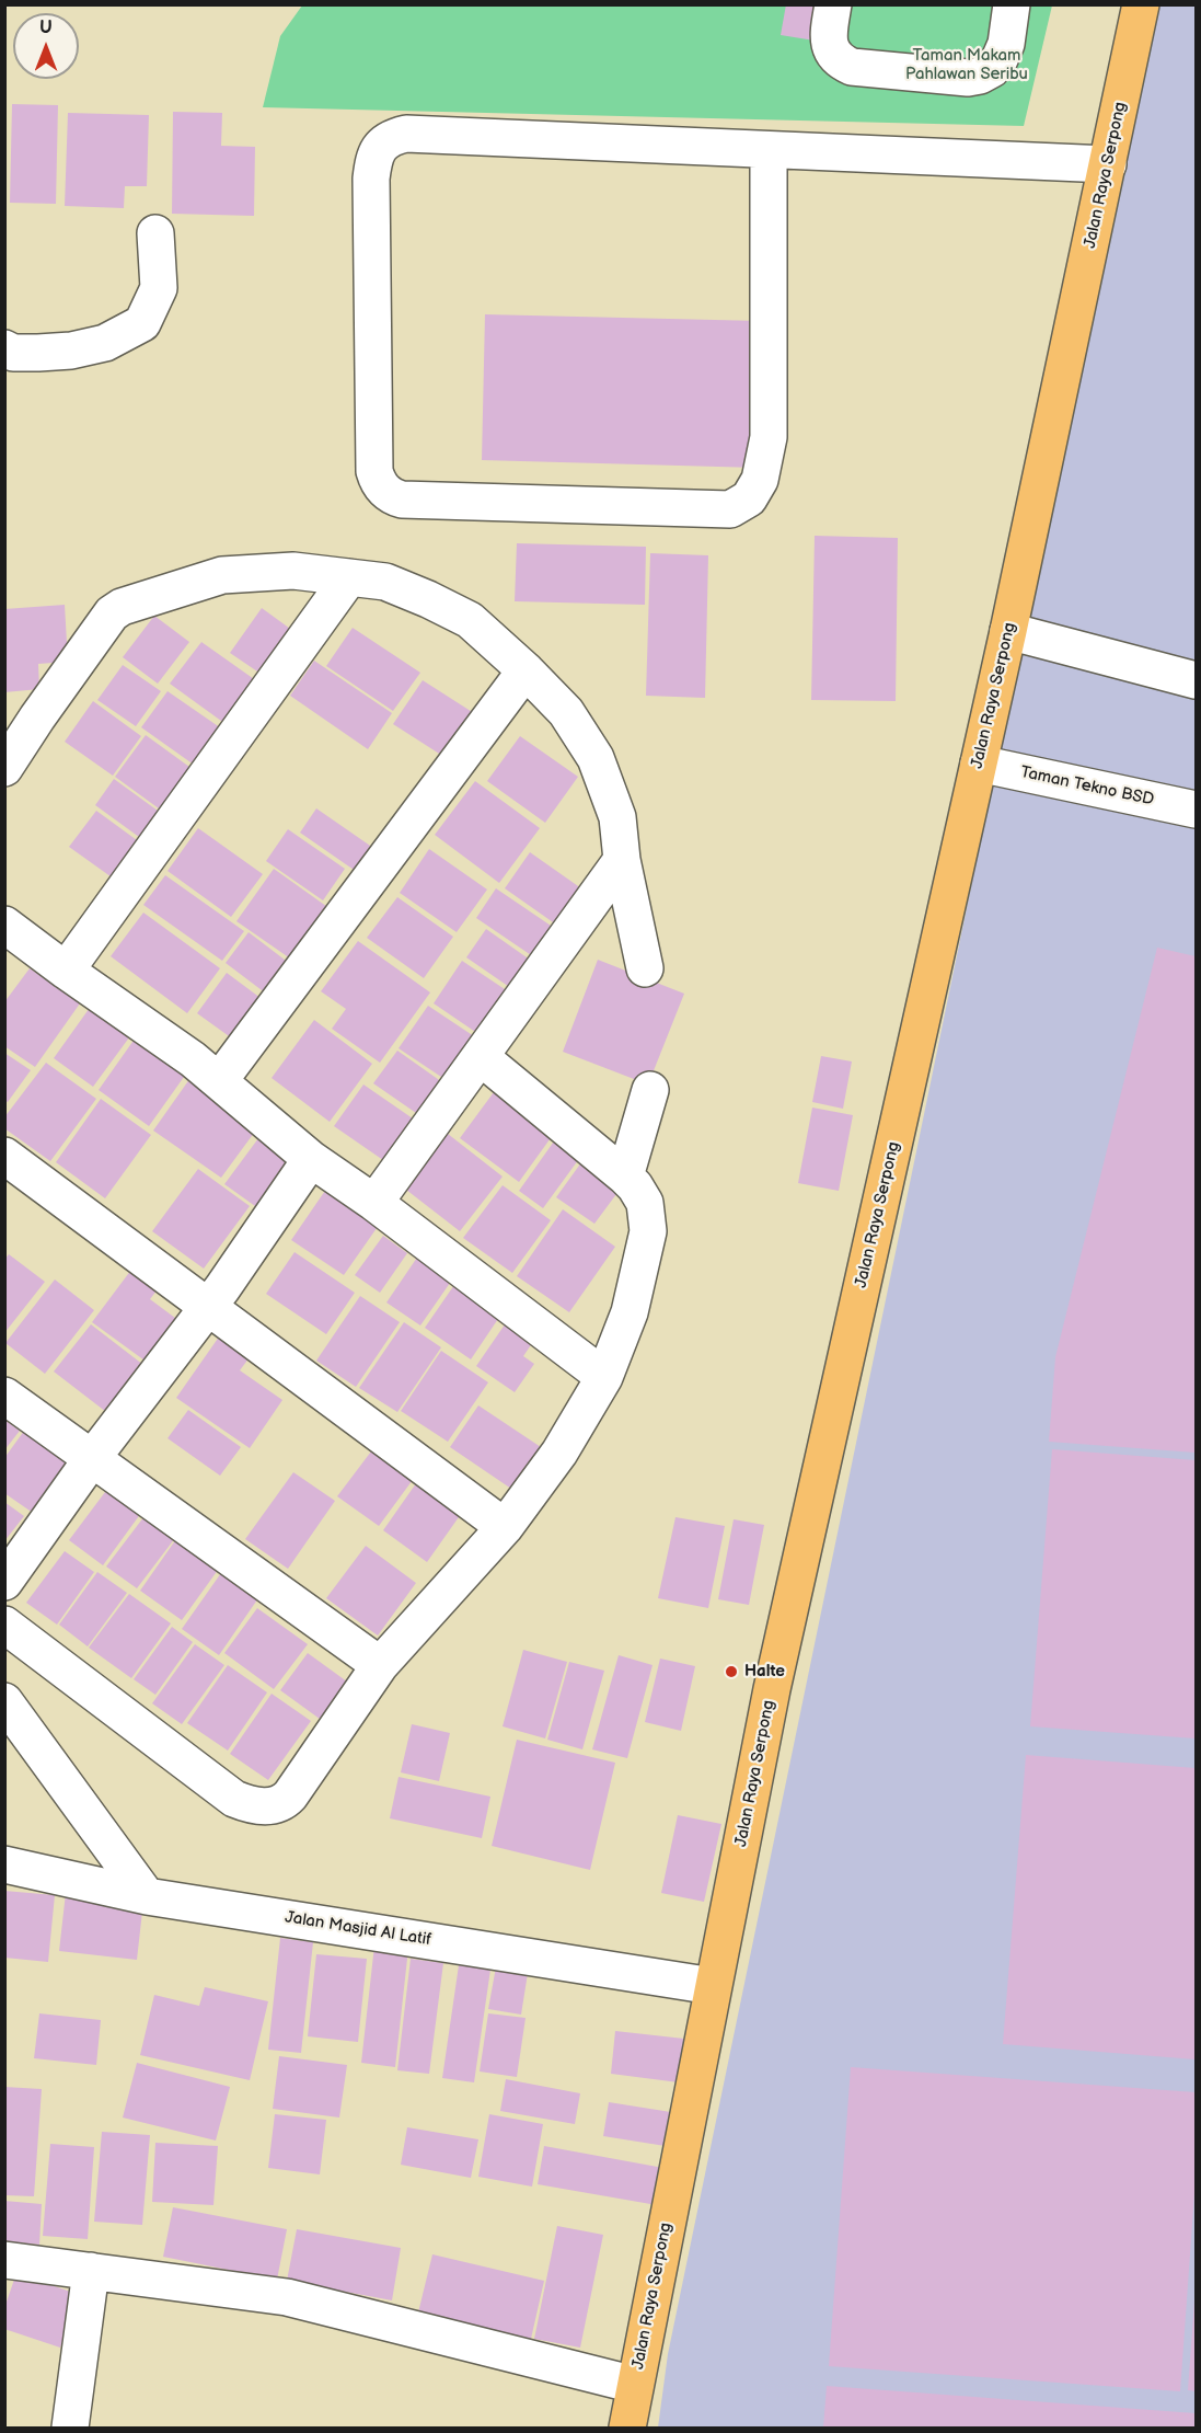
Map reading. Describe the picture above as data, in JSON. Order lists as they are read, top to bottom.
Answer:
{
  "streets": {
    "main road": ["Jalan Raya Serpong"],
    "street": ["Taman Tekno BSD", "Jalan Masjid Al Latif"]
  },
  "crossings": [
    ["Jalan Raya Serpong", "Taman Tekno BSD"],
    ["Jalan Raya Serpong", "Jalan Masjid Al Latif"]
  ],
  "parks": ["Taman Makam Pahlawan Seribu"],
  "places": ["Halte"],
  "north": "top"
}
